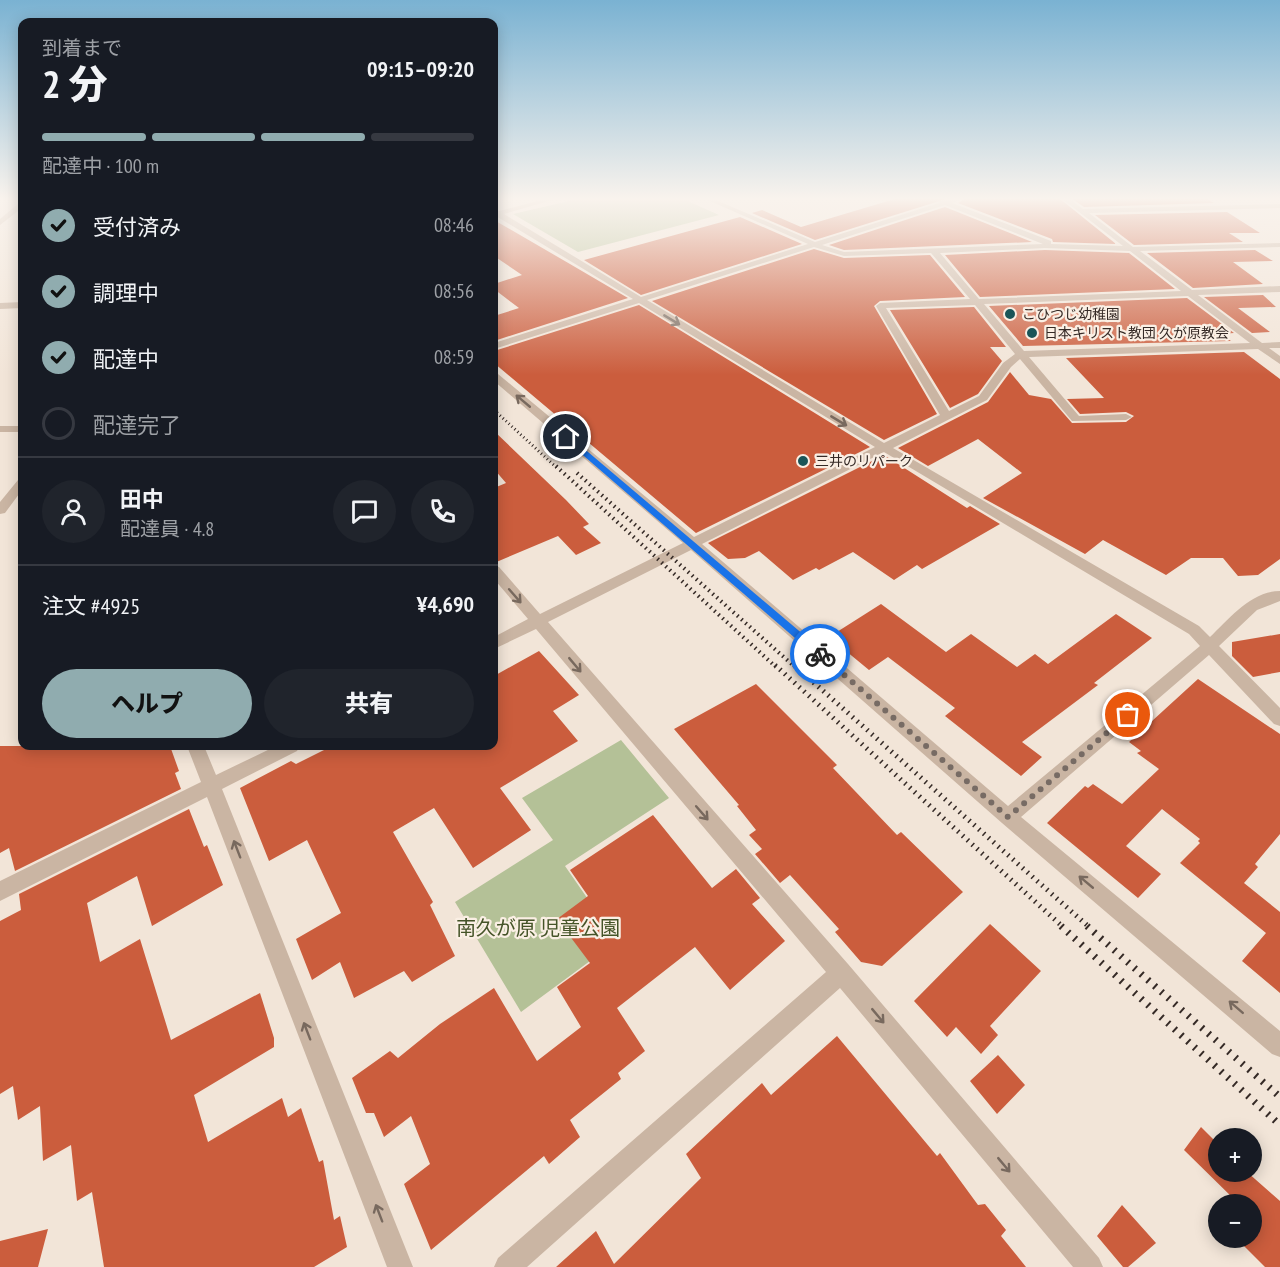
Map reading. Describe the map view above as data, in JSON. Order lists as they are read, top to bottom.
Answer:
{
  "parks": ["南久が原 児童公園"],
  "places": ["こひつじ幼稚園", "日本キリスト教団 久が原教会", "三井のリパーク"],
  "page": {
    "heading": ["2 分", "到着まで", "09:15–09:20"],
    "panel": [
      "田中",
      "配達員 · 4.8",
      "注文 #4925",
      "¥4,690"
    ],
    "bar": "配達中 · 100 m",
    "list": [
      ["受付済み", "08:46"],
      ["調理中", "08:56"],
      ["配達中", "08:59"],
      "配達完了"
    ],
    "buttons": ["ヘルプ", "共有"],
    "map_buttons": ["+", "−"]
  }
}
